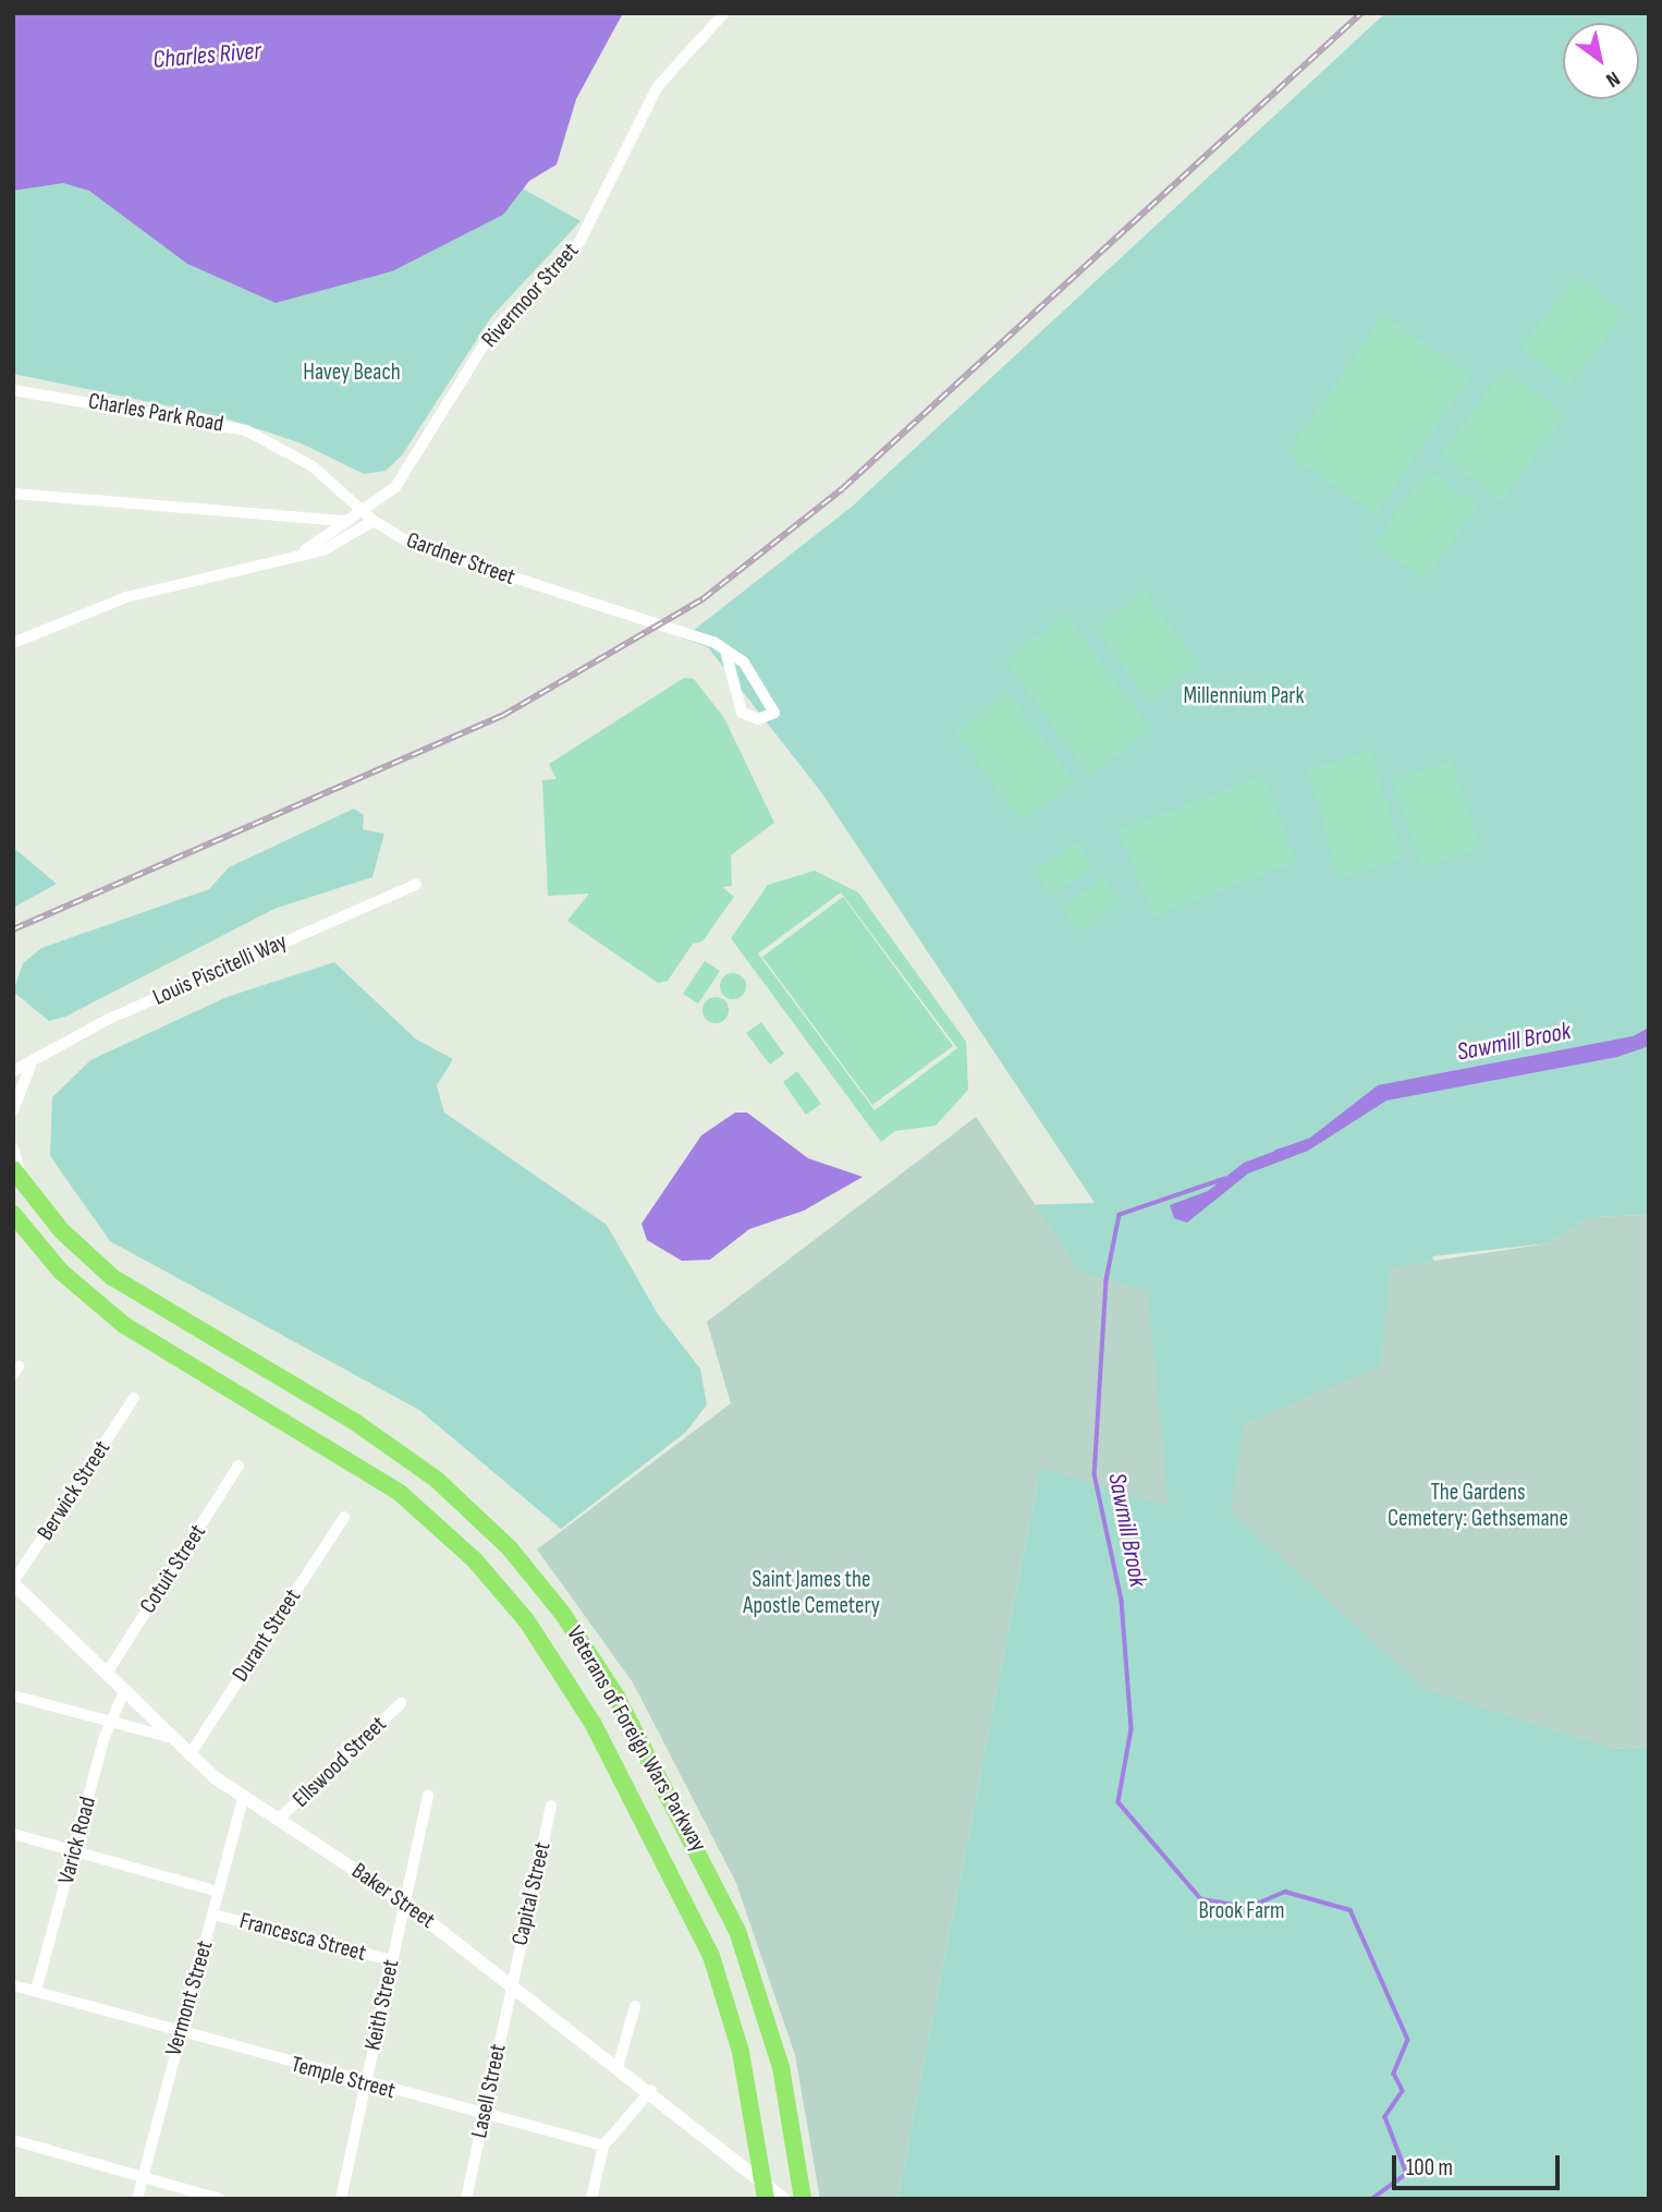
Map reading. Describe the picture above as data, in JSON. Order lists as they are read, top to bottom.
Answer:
{
  "streets": {
    "highway": ["Veterans of Foreign Wars Parkway"],
    "street": [
      "Rivermoor Street",
      "Charles Park Road",
      "Gardner Street",
      "Louis Piscitelli Way",
      "Berwick Street",
      "Cotuit Street",
      "Durant Street",
      "Ellswood Street",
      "Varick Road",
      "Capital Street",
      "Baker Street",
      "Francesca Street",
      "Vermont Street",
      "Keith Street",
      "Temple Street",
      "Lasell Street"
    ]
  },
  "crossings": [
    ["Rivermoor Street", "Charles Park Road"],
    ["Rivermoor Street", "Gardner Street"],
    ["Charles Park Road", "Gardner Street"],
    ["Berwick Street", "Baker Street"],
    ["Cotuit Street", "Baker Street"],
    ["Durant Street", "Baker Street"],
    ["Veterans of Foreign Wars Parkway", "Baker Street"],
    ["Ellswood Street", "Baker Street"],
    ["Varick Road", "Baker Street"],
    ["Varick Road", "Temple Street"],
    ["Capital Street", "Baker Street"],
    ["Capital Street", "Lasell Street"],
    ["Baker Street", "Vermont Street"],
    ["Baker Street", "Keith Street"],
    ["Baker Street", "Lasell Street"],
    ["Francesca Street", "Vermont Street"],
    ["Francesca Street", "Keith Street"],
    ["Vermont Street", "Temple Street"],
    ["Keith Street", "Temple Street"],
    ["Temple Street", "Lasell Street"]
  ],
  "water": ["Charles River", "Sawmill Brook"],
  "parks": [
    "Havey Beach",
    "Millennium Park",
    "The Gardens Cemetery: Gethsemane",
    "Saint James the Apostle Cemetery",
    "Brook Farm"
  ],
  "scale_bar": "100 m",
  "north": "bottom right"
}
